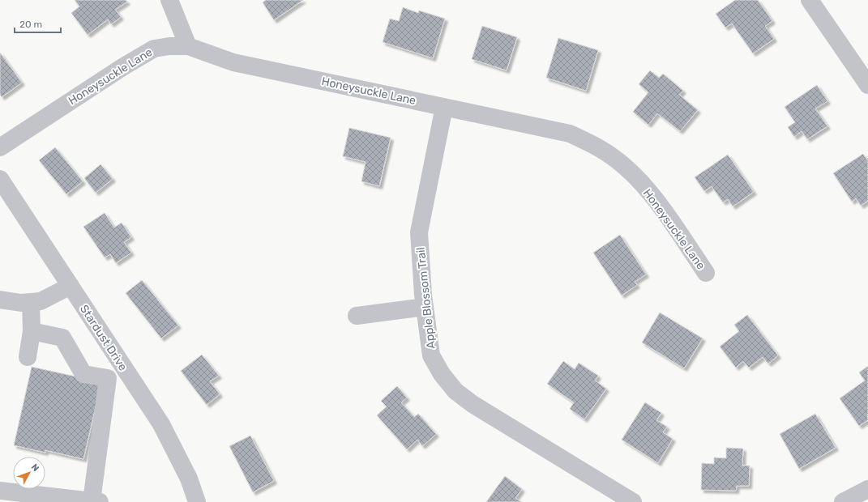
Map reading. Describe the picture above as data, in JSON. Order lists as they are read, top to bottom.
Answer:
{
  "streets": {
    "street": ["Honeysuckle Lane", "Apple Blossom Trail", "Stardust Drive"]
  },
  "crossings": [
    ["Honeysuckle Lane", "Apple Blossom Trail"]
  ],
  "scale_bar": "20 m",
  "north": "top right"
}
